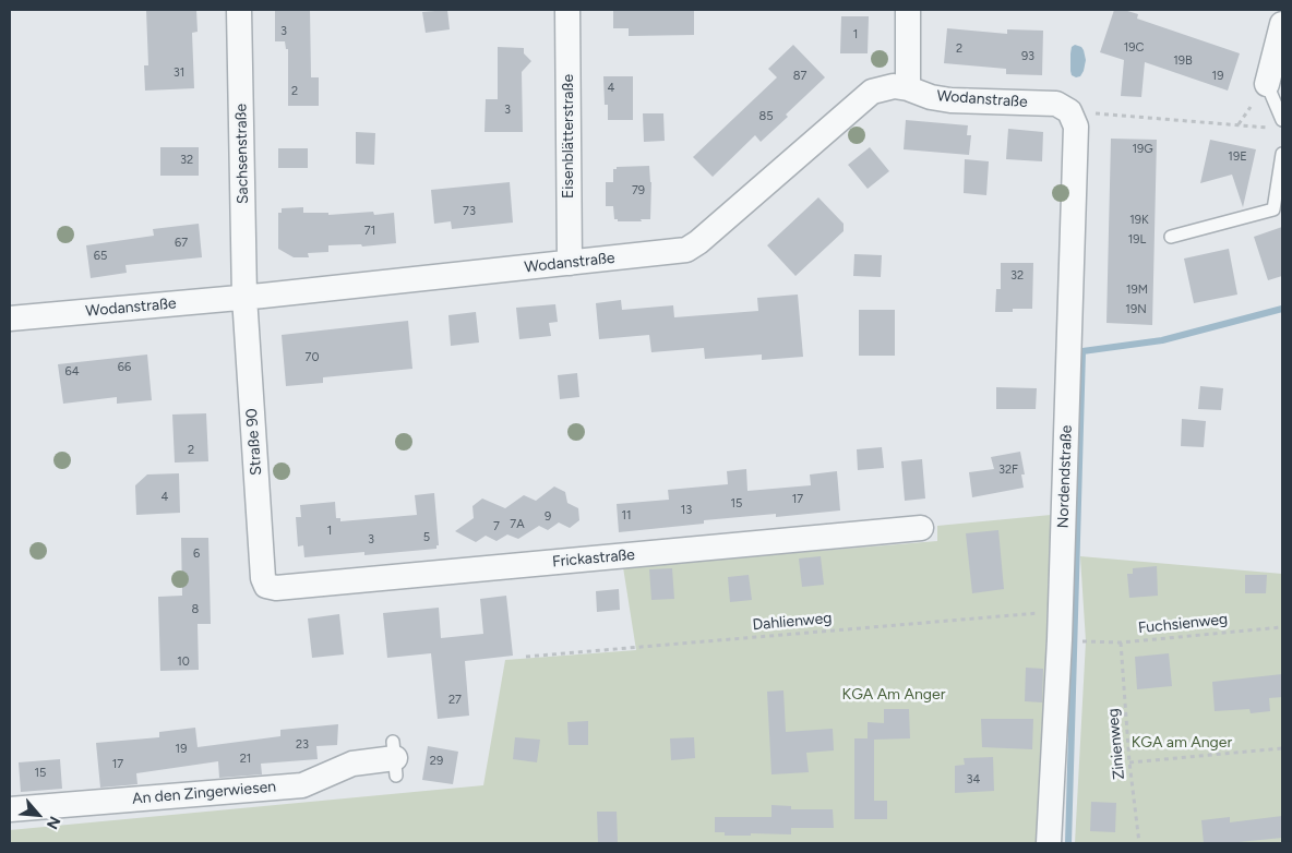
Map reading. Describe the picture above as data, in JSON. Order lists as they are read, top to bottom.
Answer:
{
  "streets": {
    "street": [
      "Wodanstraße",
      "Eisenblätterstraße",
      "Sachsenstraße",
      "Straße 90",
      "Nordendstraße",
      "Frickastraße",
      "An den Zingerwiesen"
    ],
    "path": ["Dahlienweg", "Fuchsienweg", "Zinienweg"]
  },
  "crossings": [
    ["Wodanstraße", "Eisenblätterstraße"],
    ["Wodanstraße", "Sachsenstraße"],
    ["Wodanstraße", "Straße 90"],
    ["Wodanstraße", "Nordendstraße"],
    ["Sachsenstraße", "Straße 90"],
    ["Straße 90", "Frickastraße"],
    ["Nordendstraße", "Dahlienweg"],
    ["Fuchsienweg", "Zinienweg"]
  ],
  "parks": ["KGA Am Anger", "KGA am Anger"],
  "house_numbers": [
    "3",
    "1",
    "19C",
    "2",
    "93",
    "19B",
    "31",
    "87",
    "19",
    "4",
    "2",
    "3",
    "85",
    "19G",
    "19E",
    "32",
    "79",
    "73",
    "19K",
    "71",
    "19L",
    "67",
    "65",
    "32",
    "19M",
    "19N",
    "70",
    "66",
    "64",
    "2",
    "32F",
    "4",
    "17",
    "15",
    "13",
    "11",
    "9",
    "7A",
    "7",
    "1",
    "5",
    "3",
    "6",
    "8",
    "10",
    "27",
    "23",
    "19",
    "21",
    "29",
    "17",
    "15",
    "34"
  ],
  "north": "bottom right"
}
